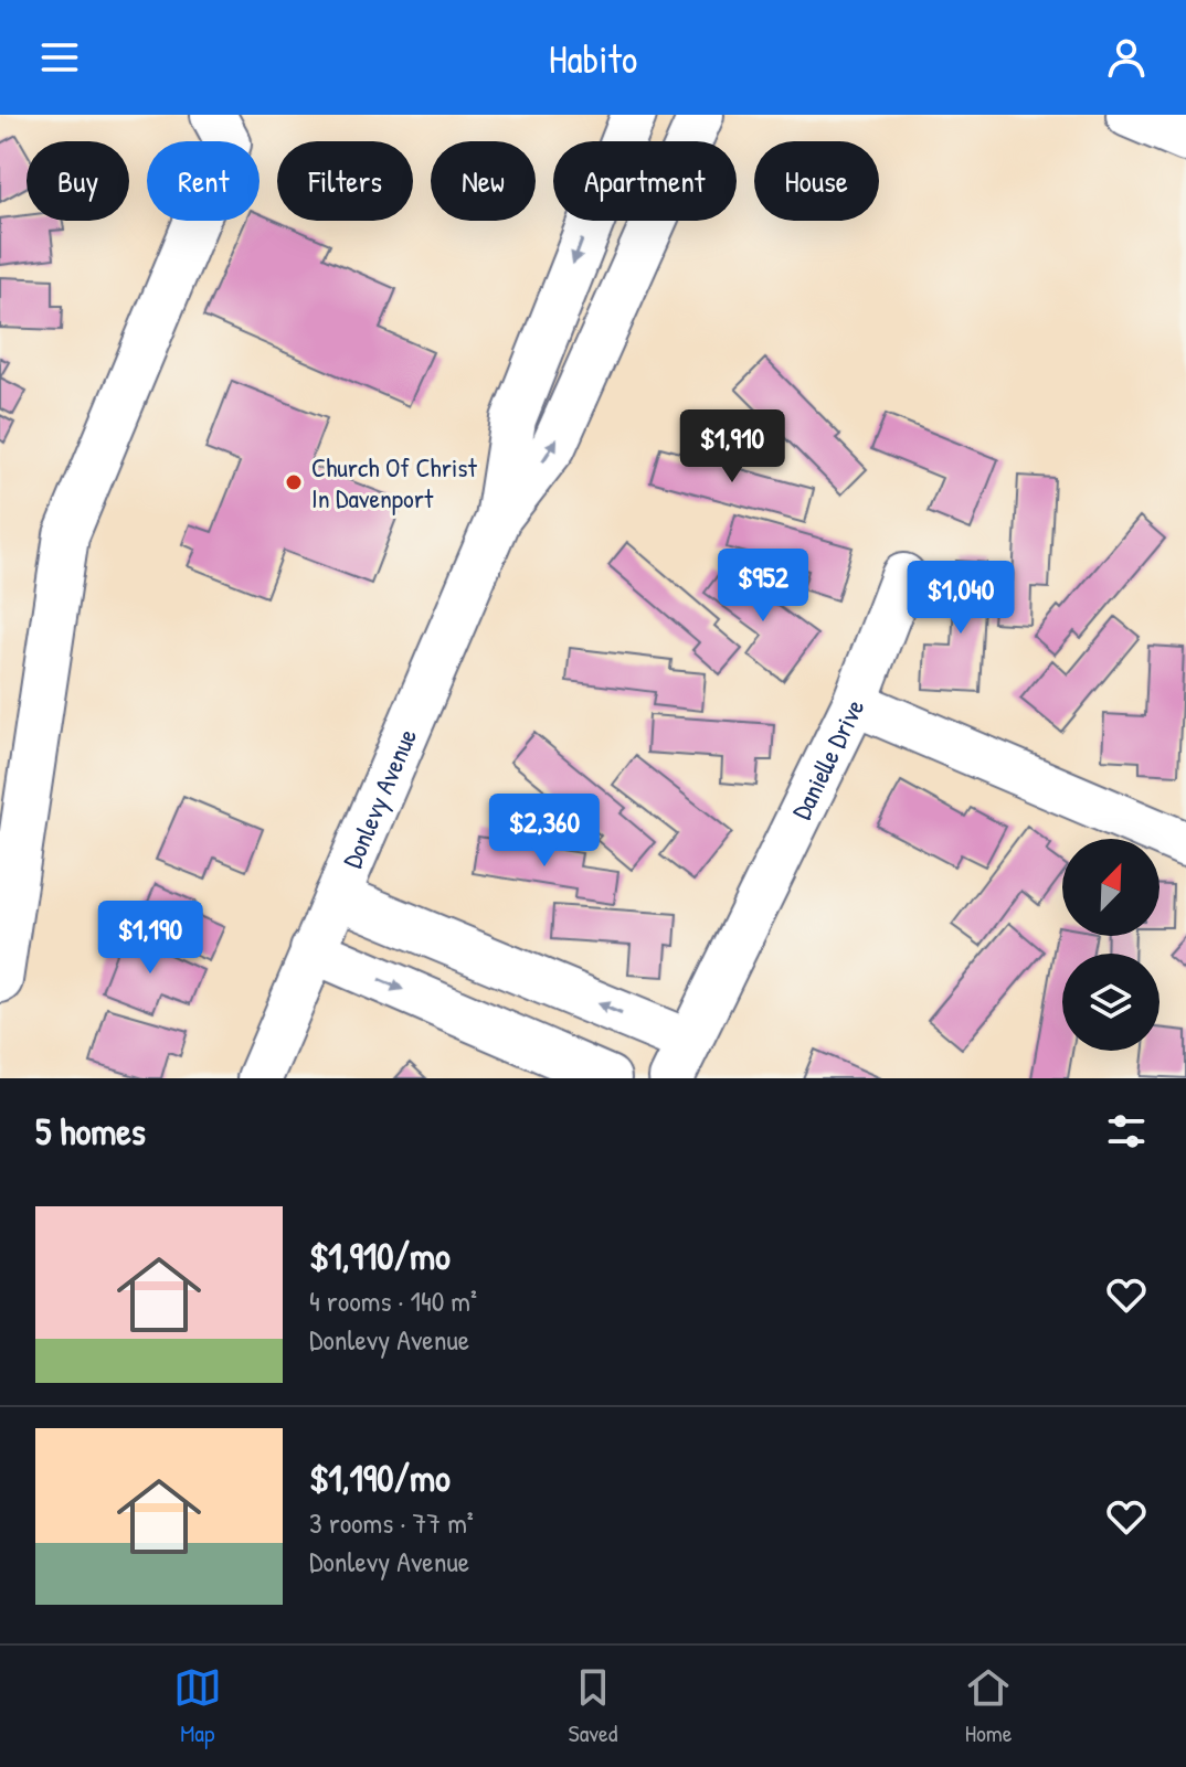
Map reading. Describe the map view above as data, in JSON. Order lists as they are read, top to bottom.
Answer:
{
  "streets": {
    "street": ["Danielle Drive", "Donlevy Avenue"]
  },
  "crossings": [
    ["Danielle Drive", "Donlevy Avenue"]
  ],
  "places": ["Church Of Christ In Davenport"],
  "north": "top right",
  "page": {
    "header": "Habito",
    "chip": [
      "Buy",
      "Rent",
      "Filters",
      "New",
      "Apartment",
      "House"
    ],
    "price": [
      "$1,910",
      "$952",
      "$1,040",
      "$2,360",
      "$1,190"
    ],
    "heading": "5 homes",
    "list": [
      {
        "name": "$1,910/mo",
        "note": "4 rooms · 140 m² · Donlevy Avenue"
      },
      {
        "name": "$1,190/mo",
        "note": "3 rooms · 77 m² · Donlevy Avenue"
      }
    ],
    "tabs": ["Map", "Saved", "Home"]
  }
}
